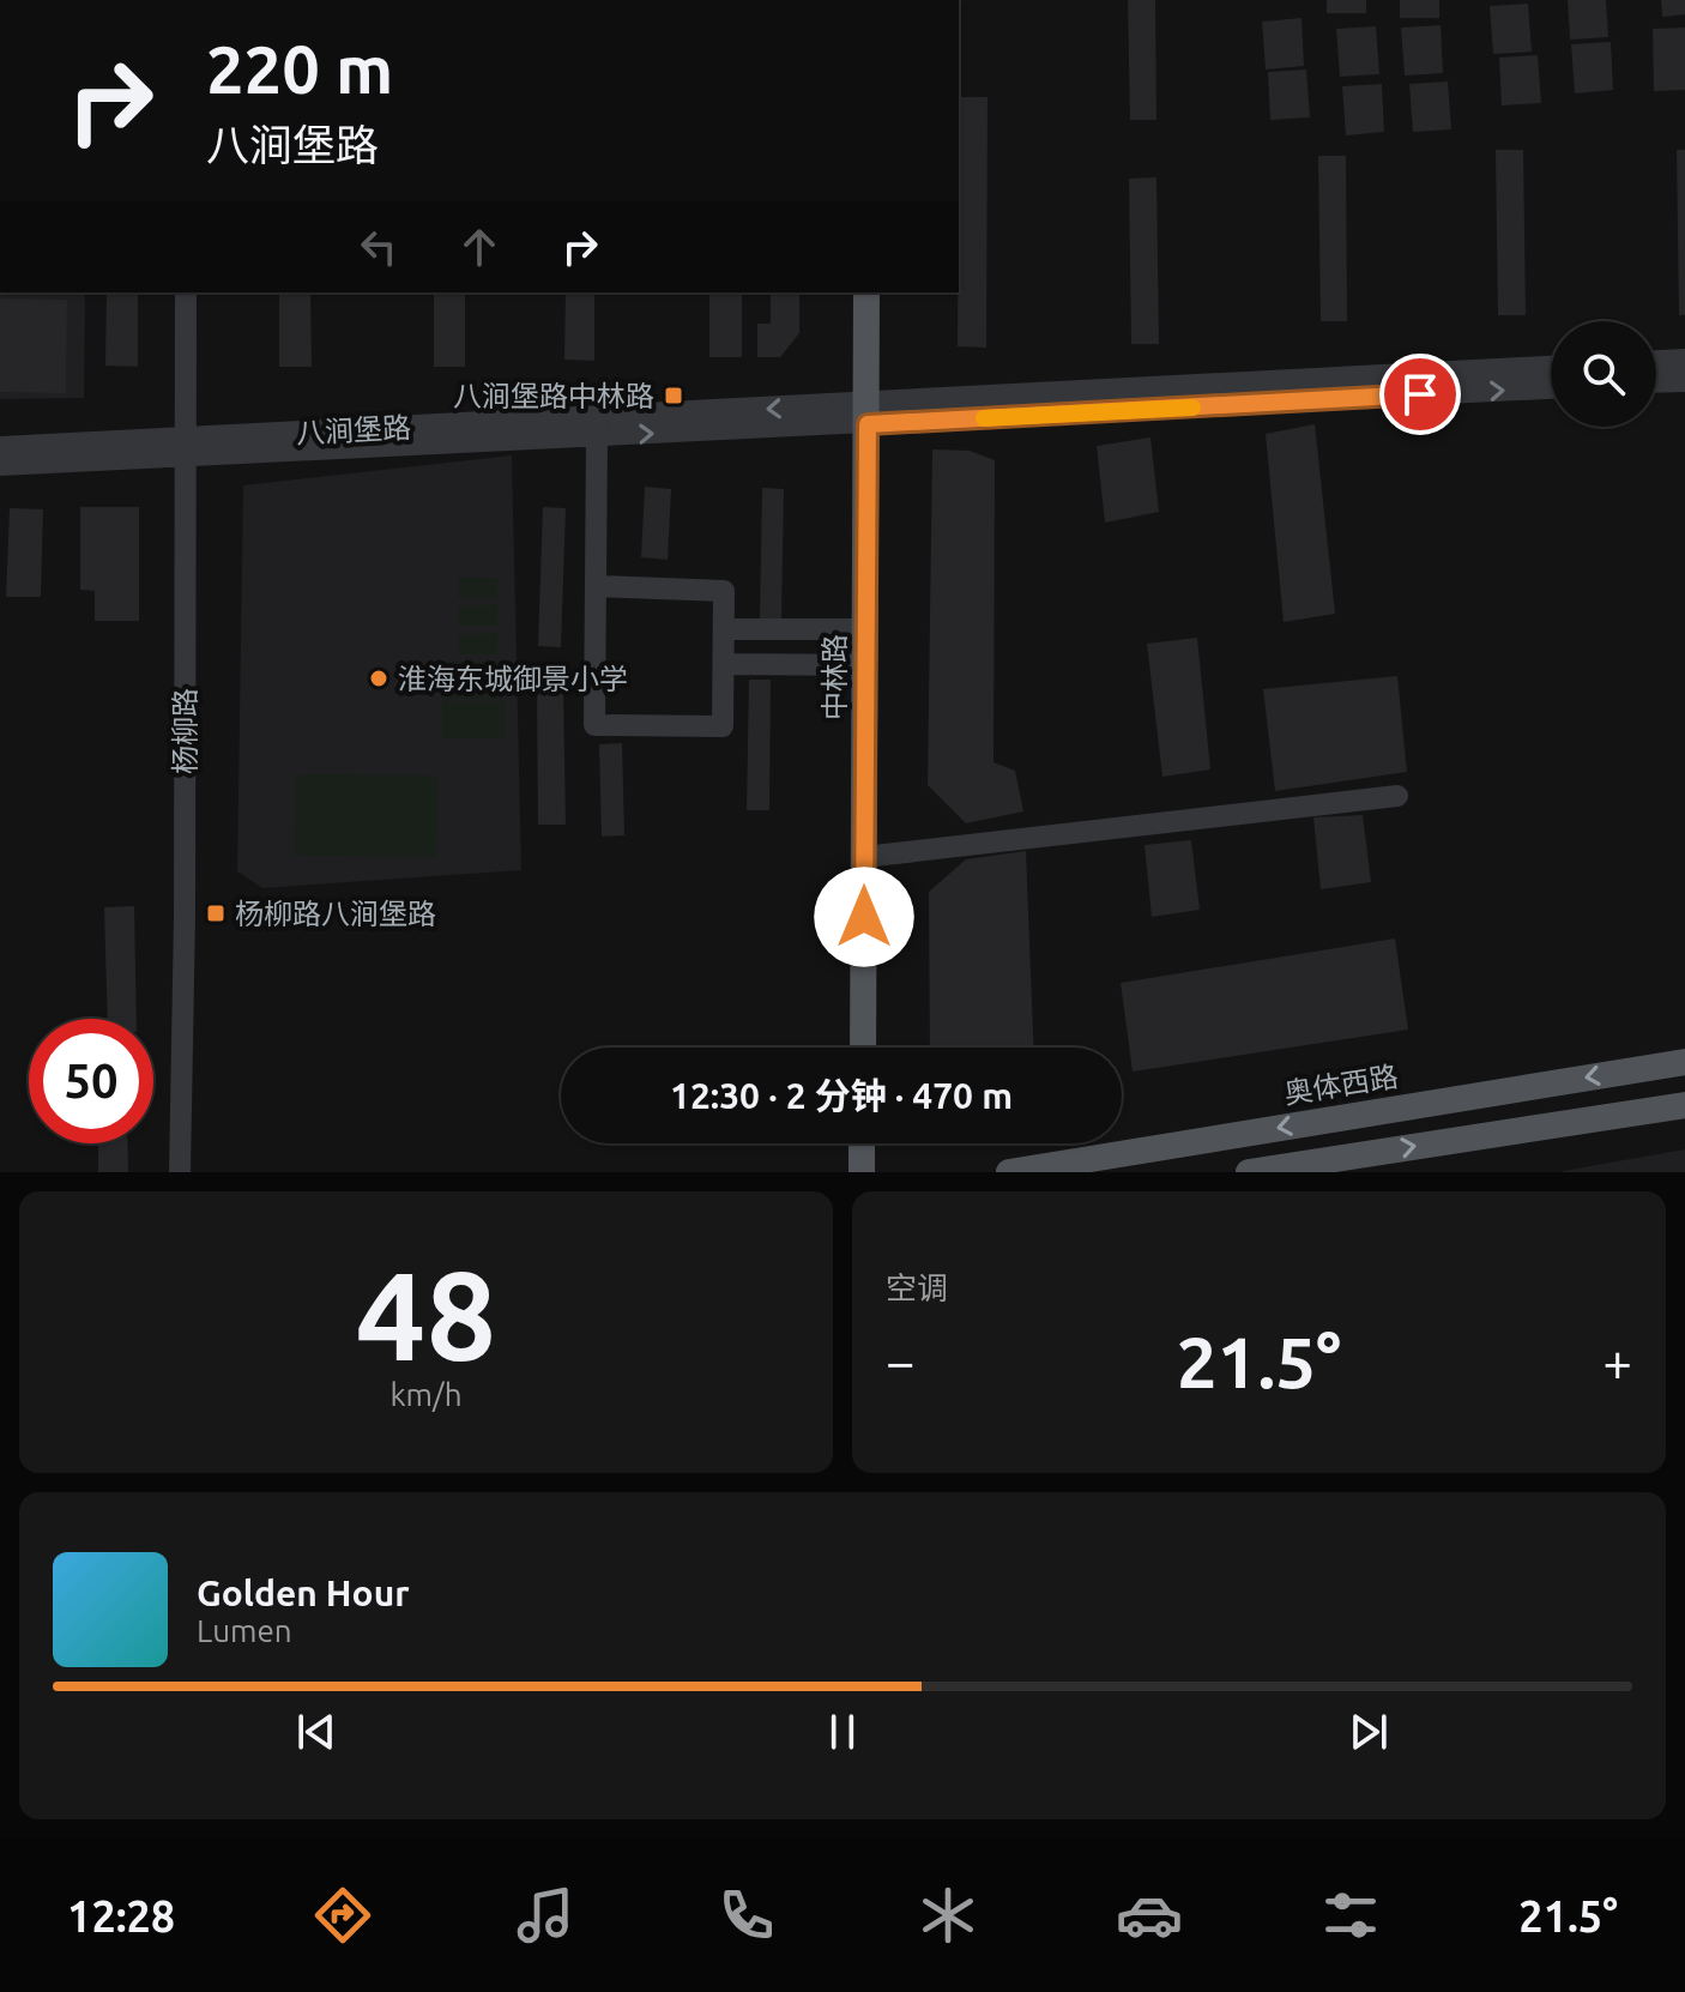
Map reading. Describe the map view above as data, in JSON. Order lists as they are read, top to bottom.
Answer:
{
  "streets": {
    "main road": ["中林路", "奥体西路"],
    "street": ["八涧堡路", "杨柳路"]
  },
  "crossings": [
    ["八涧堡路", "中林路"],
    ["八涧堡路", "杨柳路"]
  ],
  "places": {
    "transit": ["八涧堡路中林路", "杨柳路八涧堡路"],
    "other": ["淮海东城御景小学"]
  },
  "page": {
    "turn": ["220 m", "八涧堡路"],
    "limit": "50",
    "trip": "12:30 · 2 分钟 · 470 m",
    "tile": [
      ["48", "km/h"],
      "空调"
    ],
    "heat": ["−", "21.5°", "+"],
    "song": ["Golden Hour", "Lumen"],
    "tabs": ["12:28", "21.5°"]
  }
}
